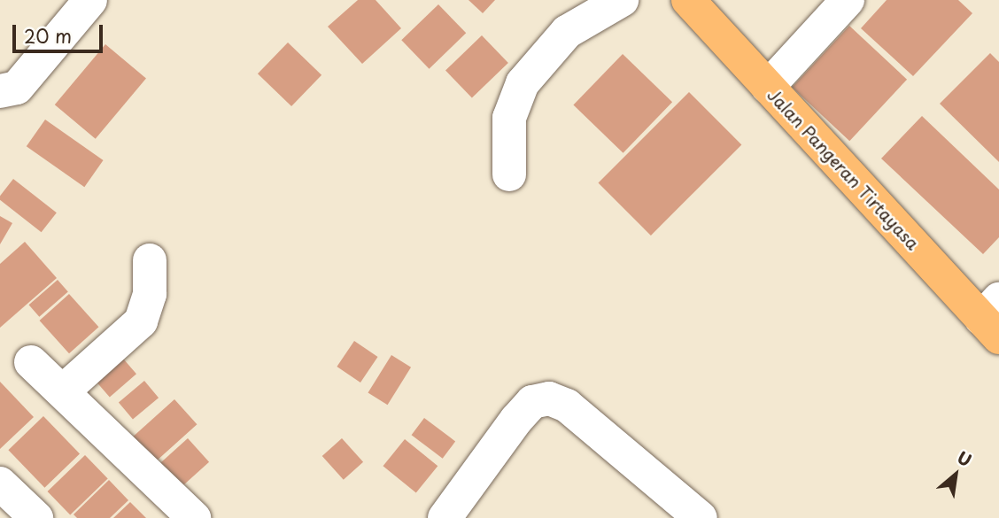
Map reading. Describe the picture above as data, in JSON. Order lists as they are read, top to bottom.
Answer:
{
  "streets": {
    "main road": ["Jalan Pangeran Tirtayasa"]
  },
  "scale_bar": "20 m",
  "north": "top right"
}
